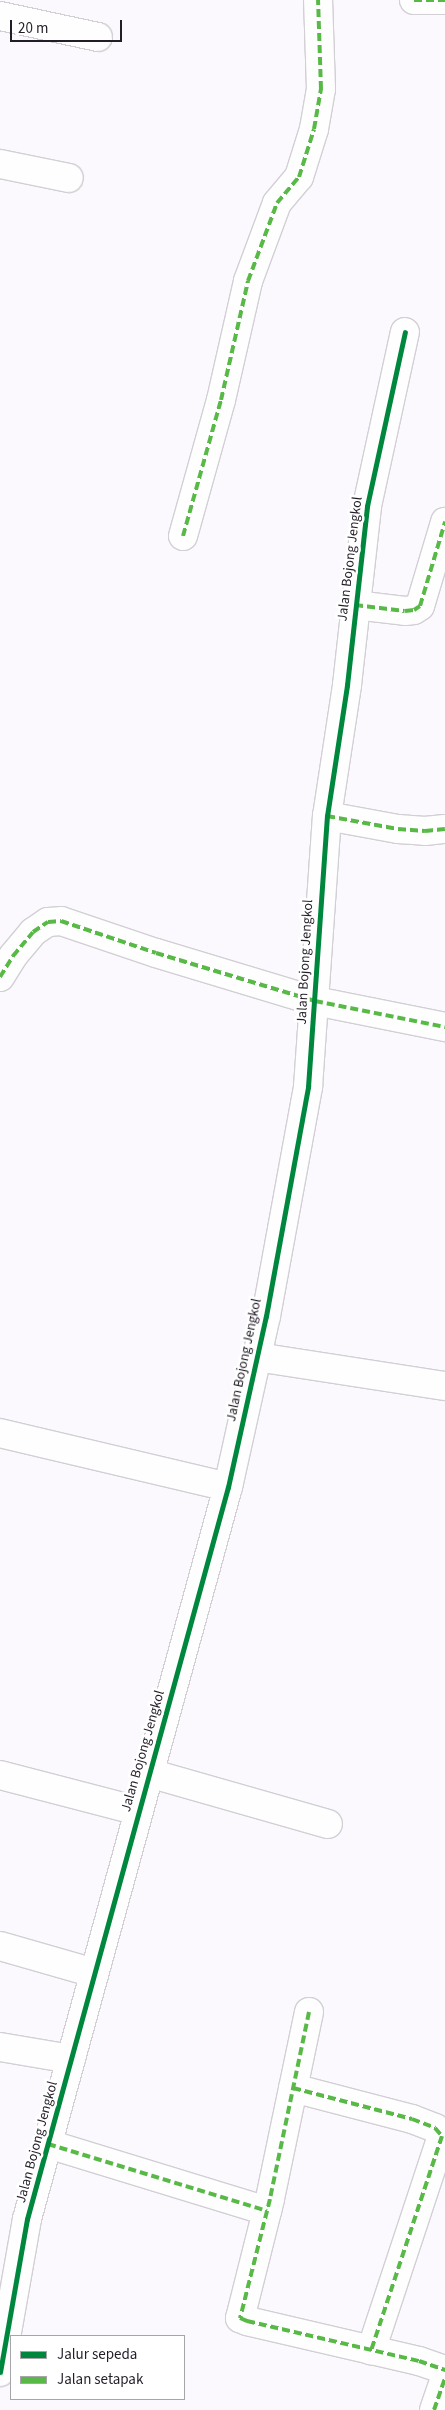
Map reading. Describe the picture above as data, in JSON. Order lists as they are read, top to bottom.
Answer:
{
  "streets": {
    "street": ["Jalan Bojong Jengkol"]
  },
  "legend": ["Jalur sepeda", "Jalan setapak"],
  "scale_bar": "20 m"
}
